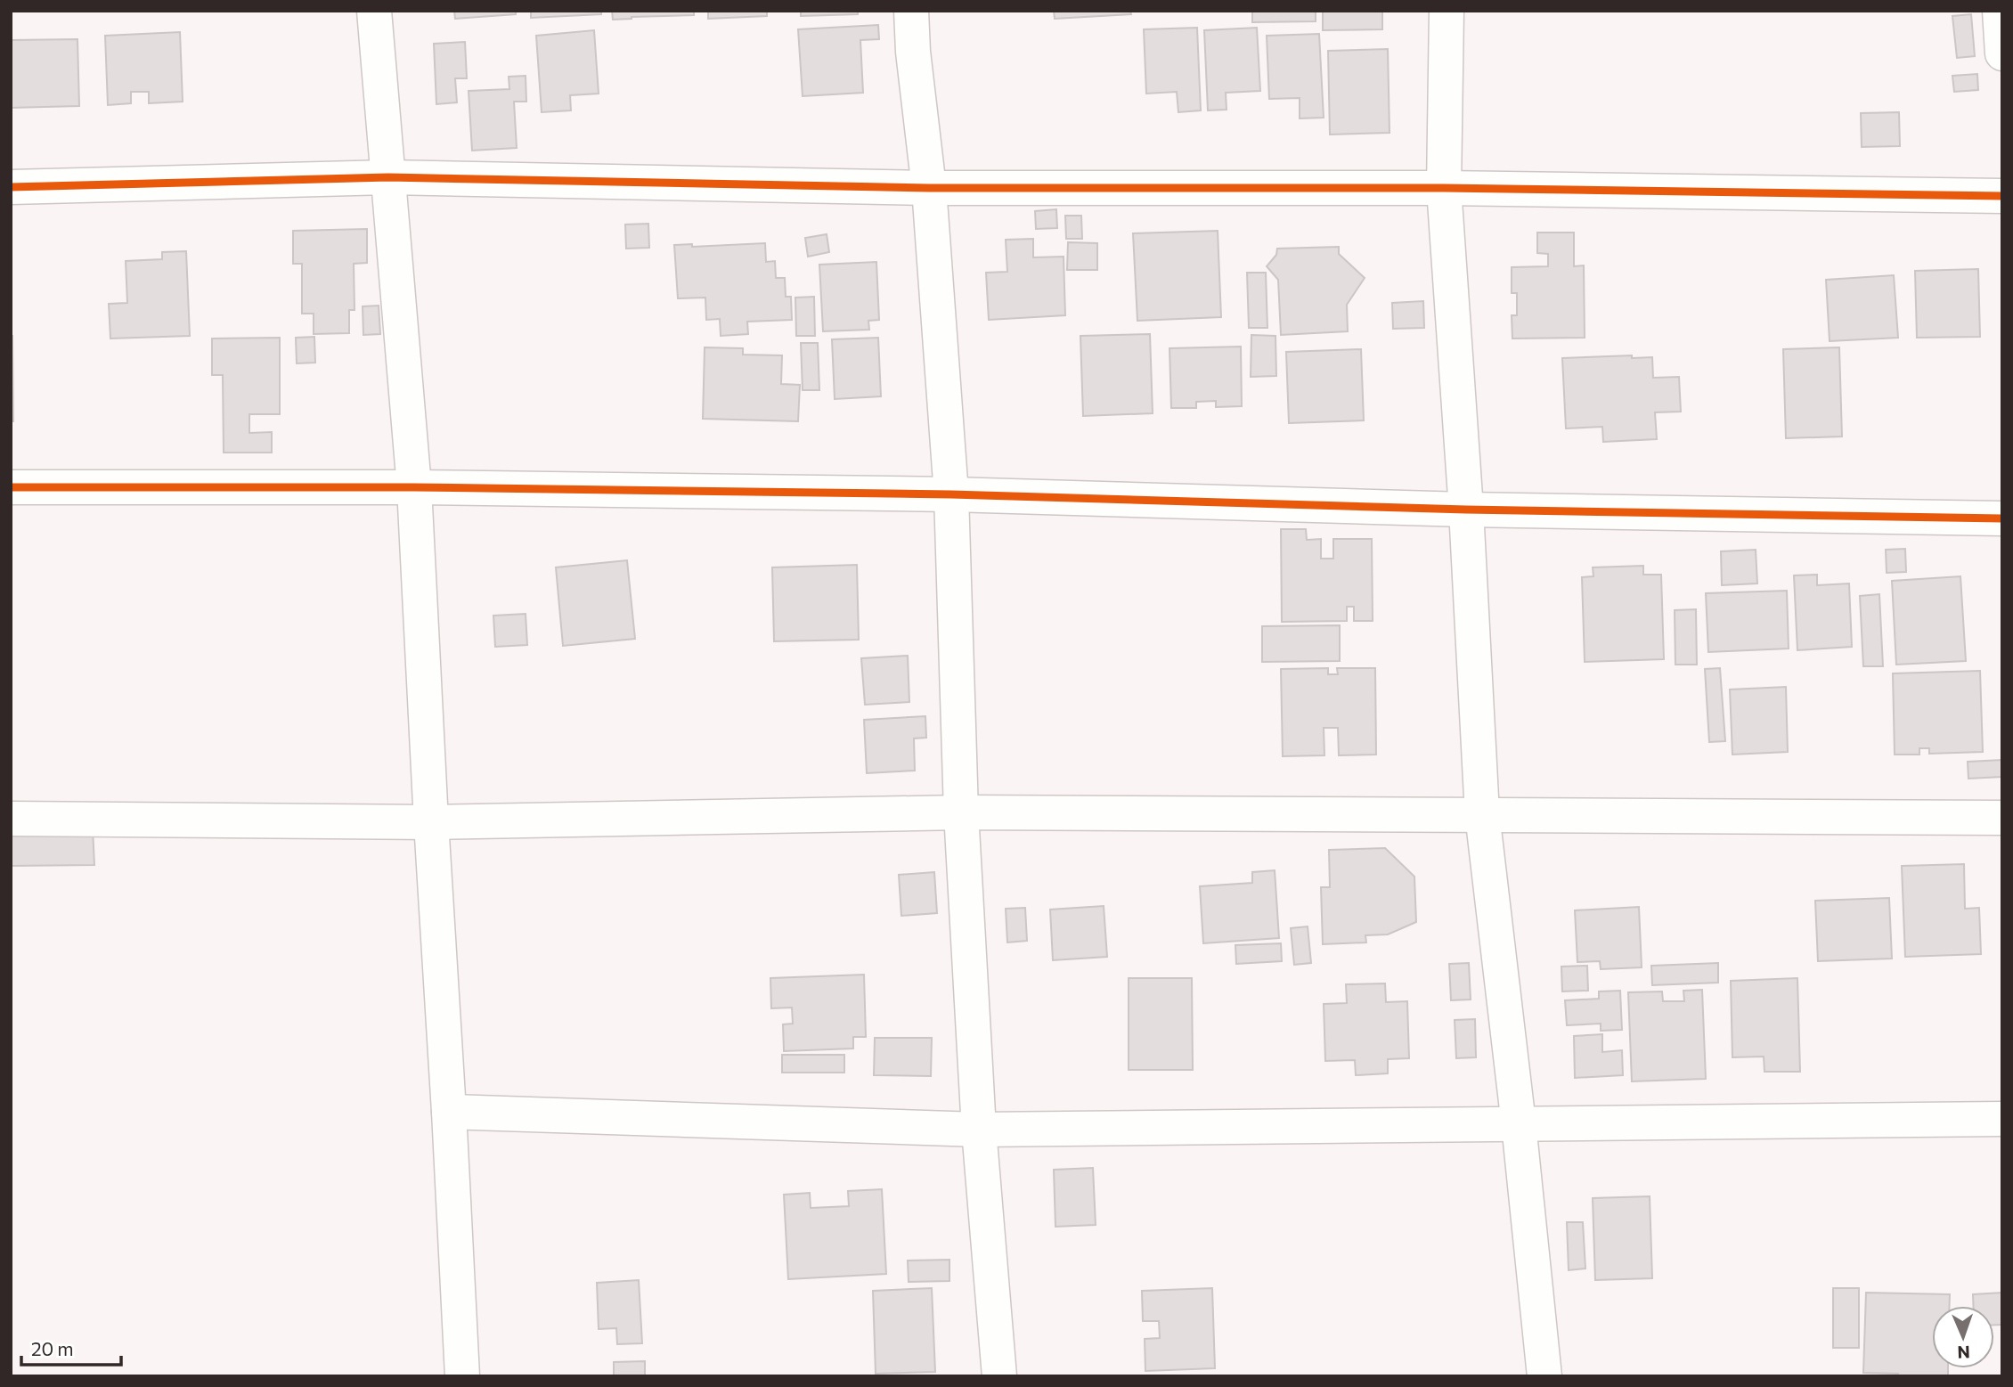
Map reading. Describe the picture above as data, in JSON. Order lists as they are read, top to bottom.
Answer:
{
  "scale_bar": "20 m",
  "north": "bottom"
}
